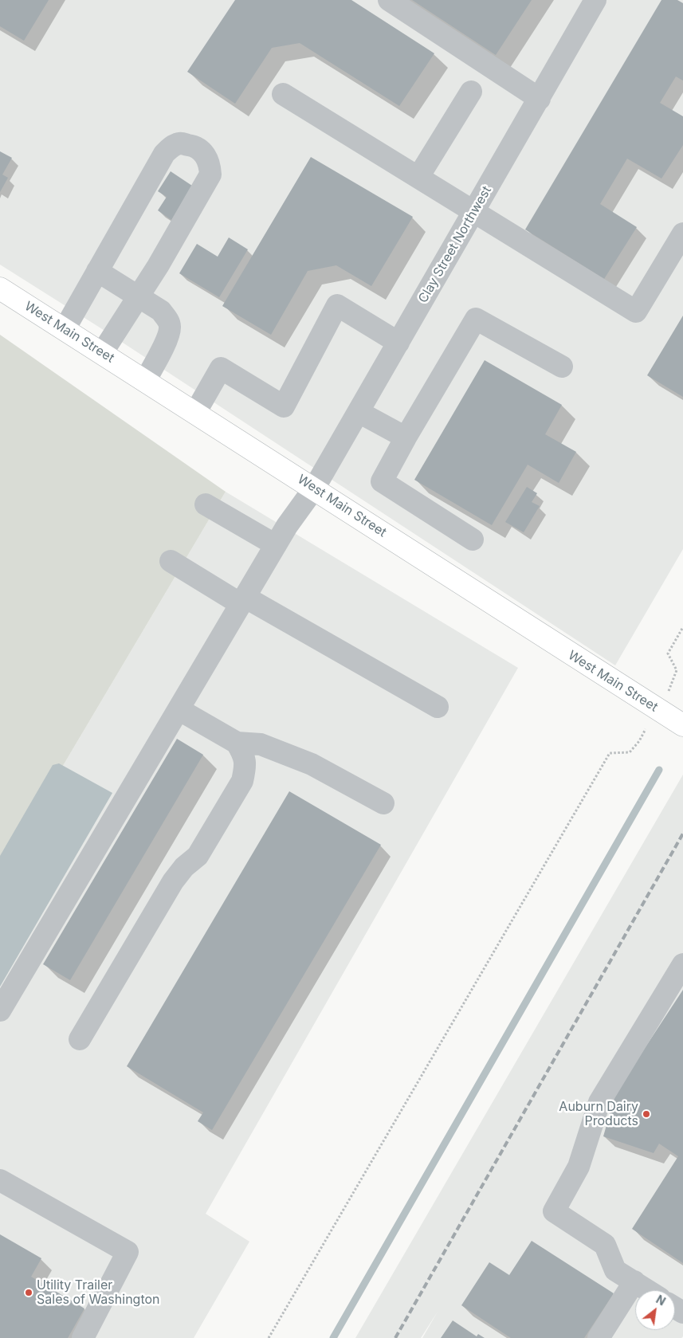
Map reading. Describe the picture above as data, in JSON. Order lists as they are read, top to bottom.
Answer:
{
  "streets": {
    "main road": ["West Main Street"],
    "street": ["Clay Street Northwest"]
  },
  "crossings": [
    ["Clay Street Northwest", "West Main Street"]
  ],
  "places": ["Auburn Dairy Products", "Utility Trailer Sales of Washington"],
  "north": "top right"
}
